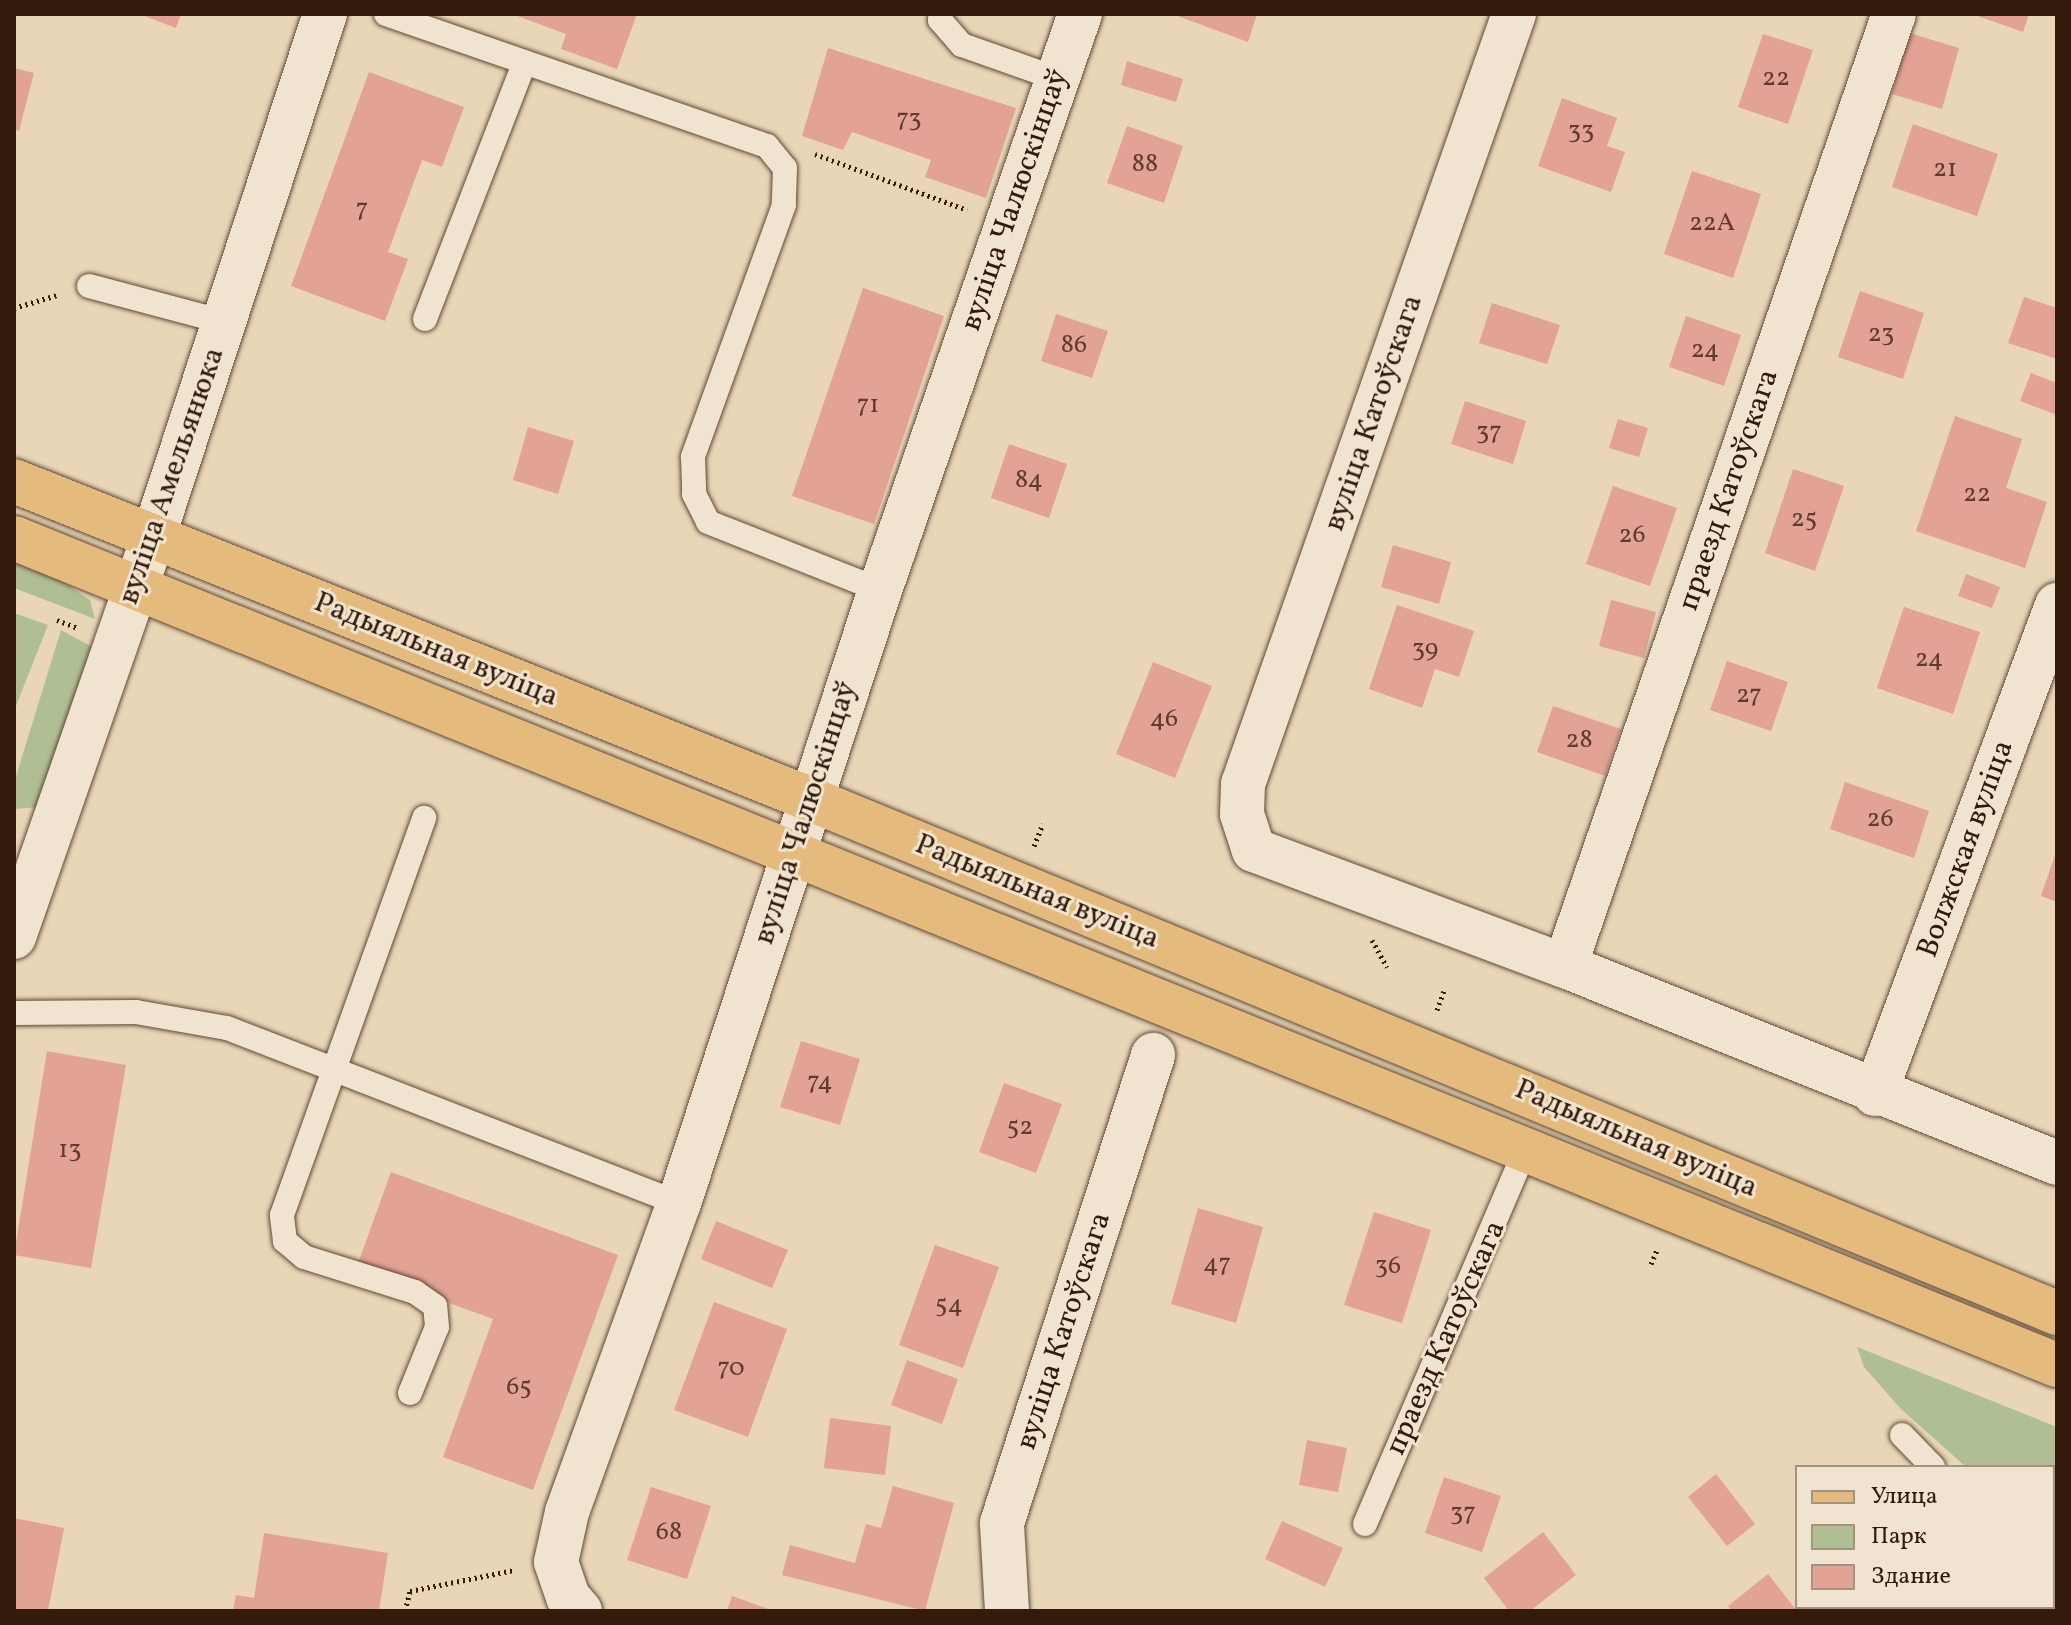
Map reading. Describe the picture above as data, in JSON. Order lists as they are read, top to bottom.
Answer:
{
  "streets": {
    "main road": ["Радыяльная вуліца"],
    "street": [
      "вуліца Чалюскінцаў",
      "вуліца Катоўскага",
      "вуліца Амельянюка",
      "праезд Катоўскага",
      "Волжская вуліца"
    ]
  },
  "crossings": [
    ["вуліца Чалюскінцаў", "Радыяльная вуліца"],
    ["вуліца Катоўскага", "праезд Катоўскага"],
    ["вуліца Амельянюка", "Радыяльная вуліца"],
    ["праезд Катоўскага", "Радыяльная вуліца"]
  ],
  "house_numbers": [
    "22",
    "73",
    "33",
    "88",
    "21",
    "7",
    "22А",
    "23",
    "86",
    "24",
    "71",
    "37",
    "84",
    "22",
    "25",
    "26",
    "39",
    "24",
    "27",
    "46",
    "28",
    "26",
    "74",
    "52",
    "13",
    "47",
    "36",
    "54",
    "70",
    "65",
    "37",
    "68"
  ],
  "legend": ["Улица", "Парк", "Здание"]
}
